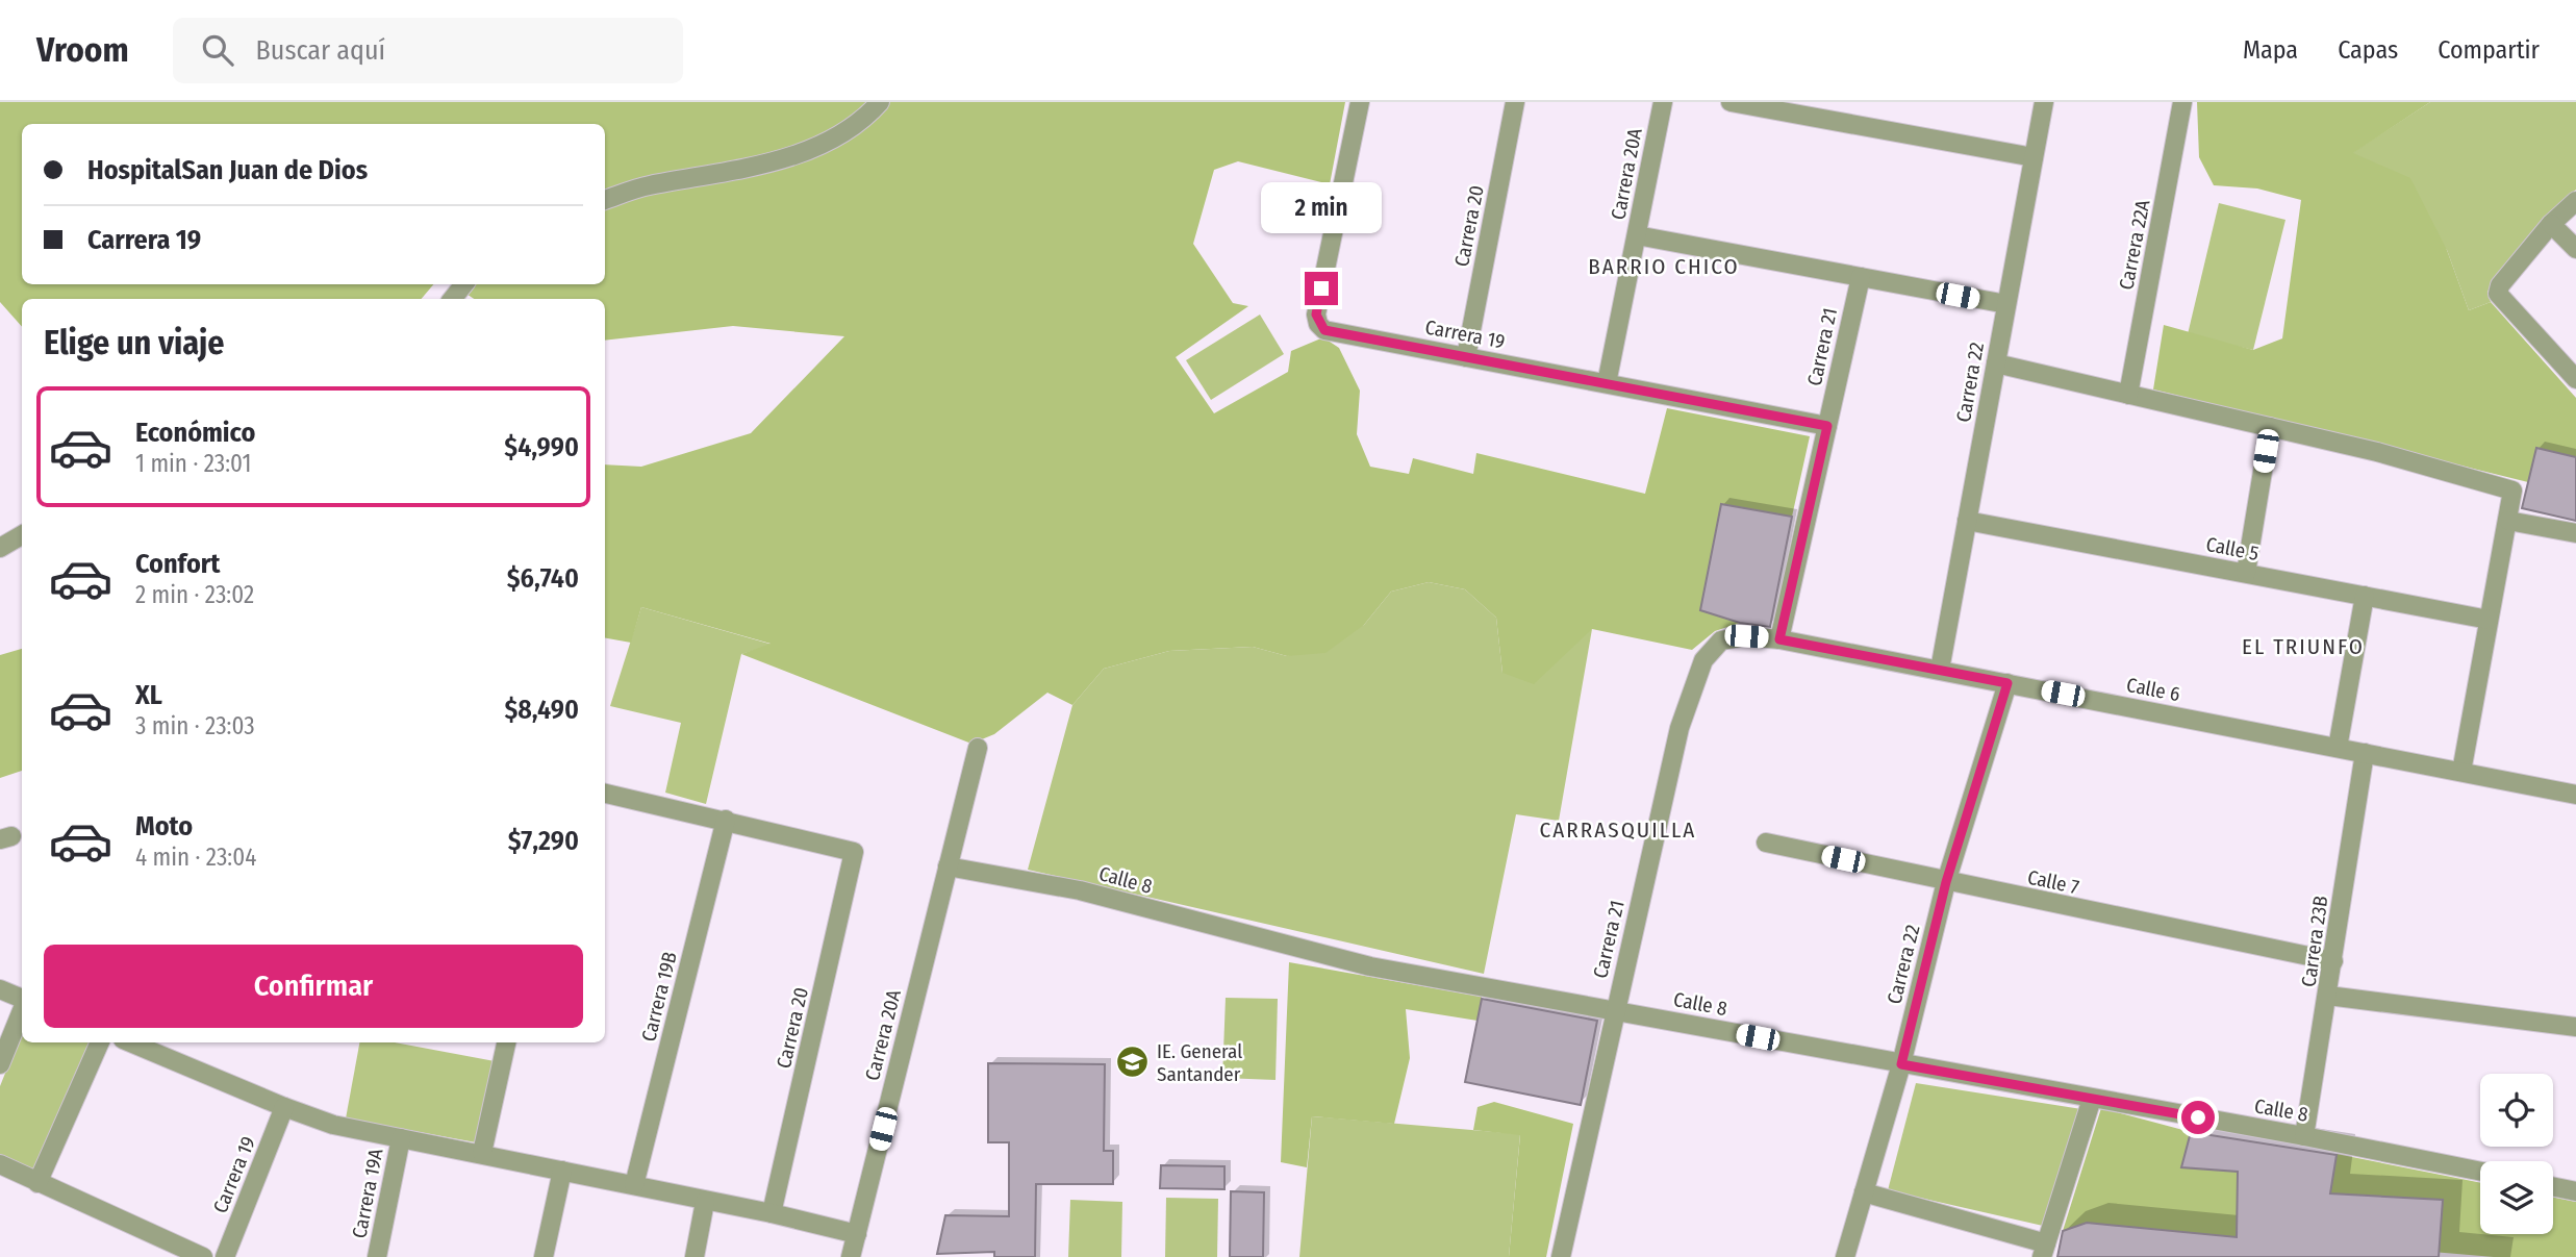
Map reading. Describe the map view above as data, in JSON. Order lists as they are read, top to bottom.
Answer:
{
  "streets": {
    "street": [
      "Carrera 20A",
      "Carrera 20",
      "Carrera 22A",
      "Carrera 19",
      "Carrera 21",
      "Carrera 22",
      "Calle 5",
      "Calle 6",
      "Calle 8",
      "Calle 7",
      "Carrera 23B",
      "Carrera 19B",
      "Carrera 19A"
    ]
  },
  "crossings": [
    ["Carrera 20A", "Carrera 19"],
    ["Carrera 20A", "Calle 8"],
    ["Carrera 20", "Carrera 19"],
    ["Carrera 20", "Carrera 19B"],
    ["Carrera 19", "Carrera 21"],
    ["Carrera 21", "Calle 6"],
    ["Carrera 21", "Calle 8"],
    ["Carrera 22", "Calle 5"],
    ["Carrera 22", "Calle 6"],
    ["Carrera 22", "Calle 8"],
    ["Carrera 22", "Calle 7"],
    ["Calle 6", "Carrera 23B"],
    ["Calle 8", "Carrera 23B"],
    ["Calle 7", "Carrera 23B"]
  ],
  "districts": ["BARRIO CHICO", "EL TRIUNFO", "CARRASQUILLA"],
  "places": {
    "school or university": ["IE. General Santander"]
  },
  "page": {
    "header": "Vroom",
    "search": "Buscar aquí",
    "nav": ["Mapa", "Capas", "Compartir"],
    "banner": ["HospitalSan Juan de Dios", "Carrera 19"],
    "bubble": "2 min",
    "heading": "Elige un viaje",
    "list": [
      {
        "name": "Económico",
        "note": "1 min · 23:01",
        "value": "$4,990"
      },
      {
        "name": "Confort",
        "note": "2 min · 23:02",
        "value": "$6,740"
      },
      {
        "name": "XL",
        "note": "3 min · 23:03",
        "value": "$8,490"
      },
      {
        "name": "Moto",
        "note": "4 min · 23:04",
        "value": "$7,290"
      }
    ],
    "buttons": "Confirmar"
  }
}
